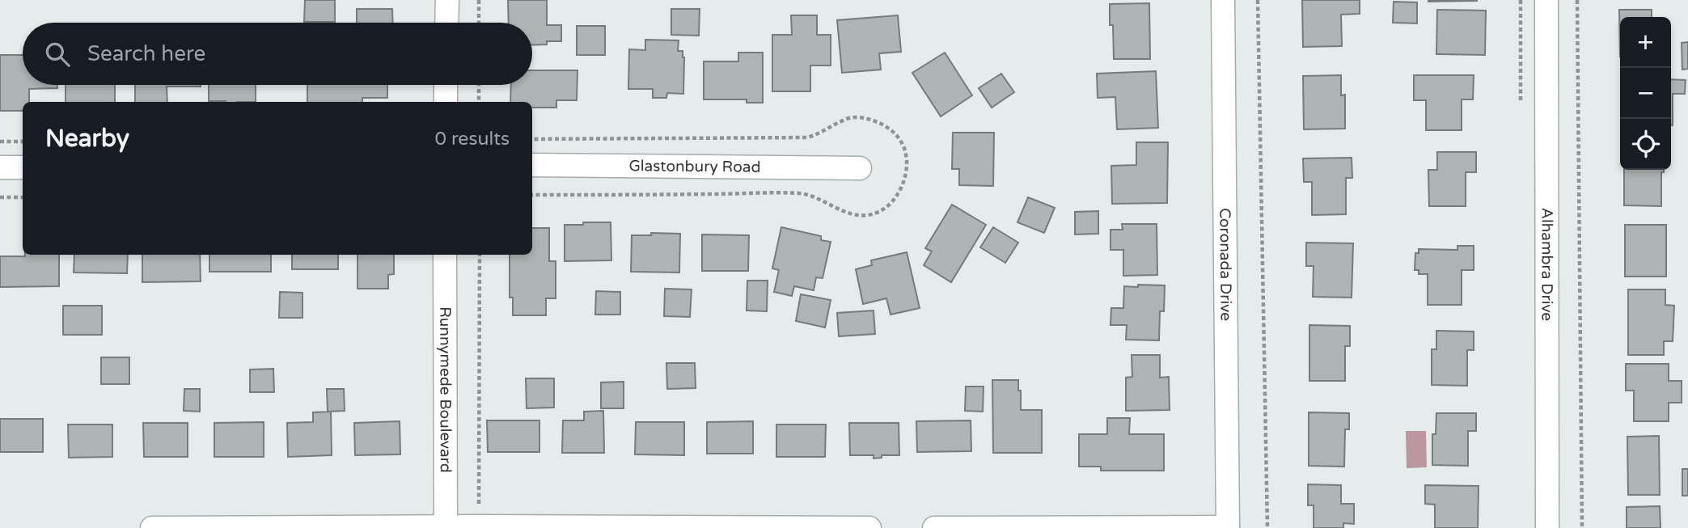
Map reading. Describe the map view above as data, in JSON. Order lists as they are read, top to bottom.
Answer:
{
  "streets": {
    "street": [
      "Glastonbury Road",
      "Coronada Drive",
      "Alhambra Drive",
      "Runnymede Boulevard"
    ]
  },
  "page": {
    "map_buttons": ["+", "−"],
    "search": "Search here",
    "heading": ["Nearby", "0 results"]
  }
}
